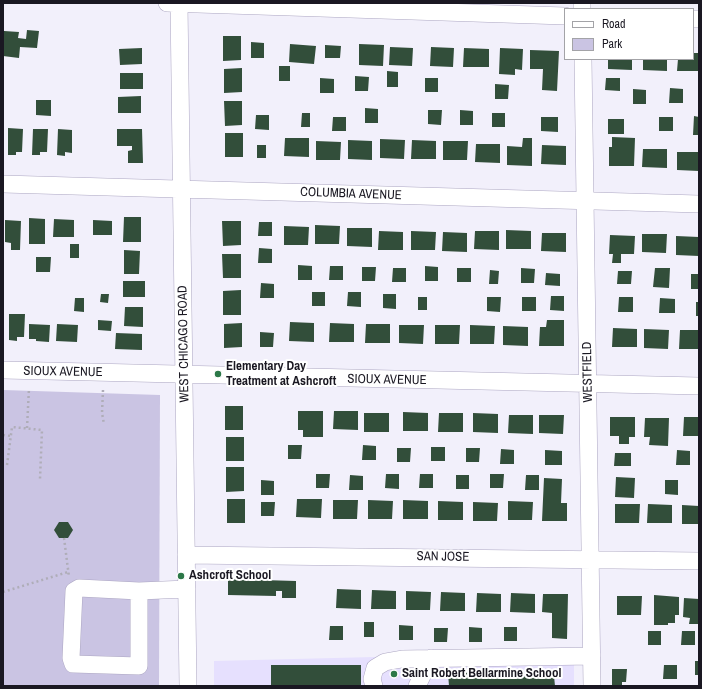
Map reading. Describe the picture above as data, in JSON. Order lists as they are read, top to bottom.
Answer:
{
  "streets": {
    "street": [
      "COLUMBIA AVENUE",
      "WEST CHICAGO ROAD",
      "SIOUX AVENUE",
      "WESTFIELD",
      "SAN JOSE"
    ]
  },
  "crossings": [
    ["COLUMBIA AVENUE", "WEST CHICAGO ROAD"],
    ["COLUMBIA AVENUE", "WESTFIELD"],
    ["WEST CHICAGO ROAD", "SIOUX AVENUE"],
    ["WEST CHICAGO ROAD", "SAN JOSE"],
    ["SIOUX AVENUE", "WESTFIELD"],
    ["WESTFIELD", "SAN JOSE"]
  ],
  "places": ["Elementary Day Treatment at Ashcroft", "Ashcroft School", "Saint Robert Bellarmine School"],
  "legend": ["Road", "Park"]
}
